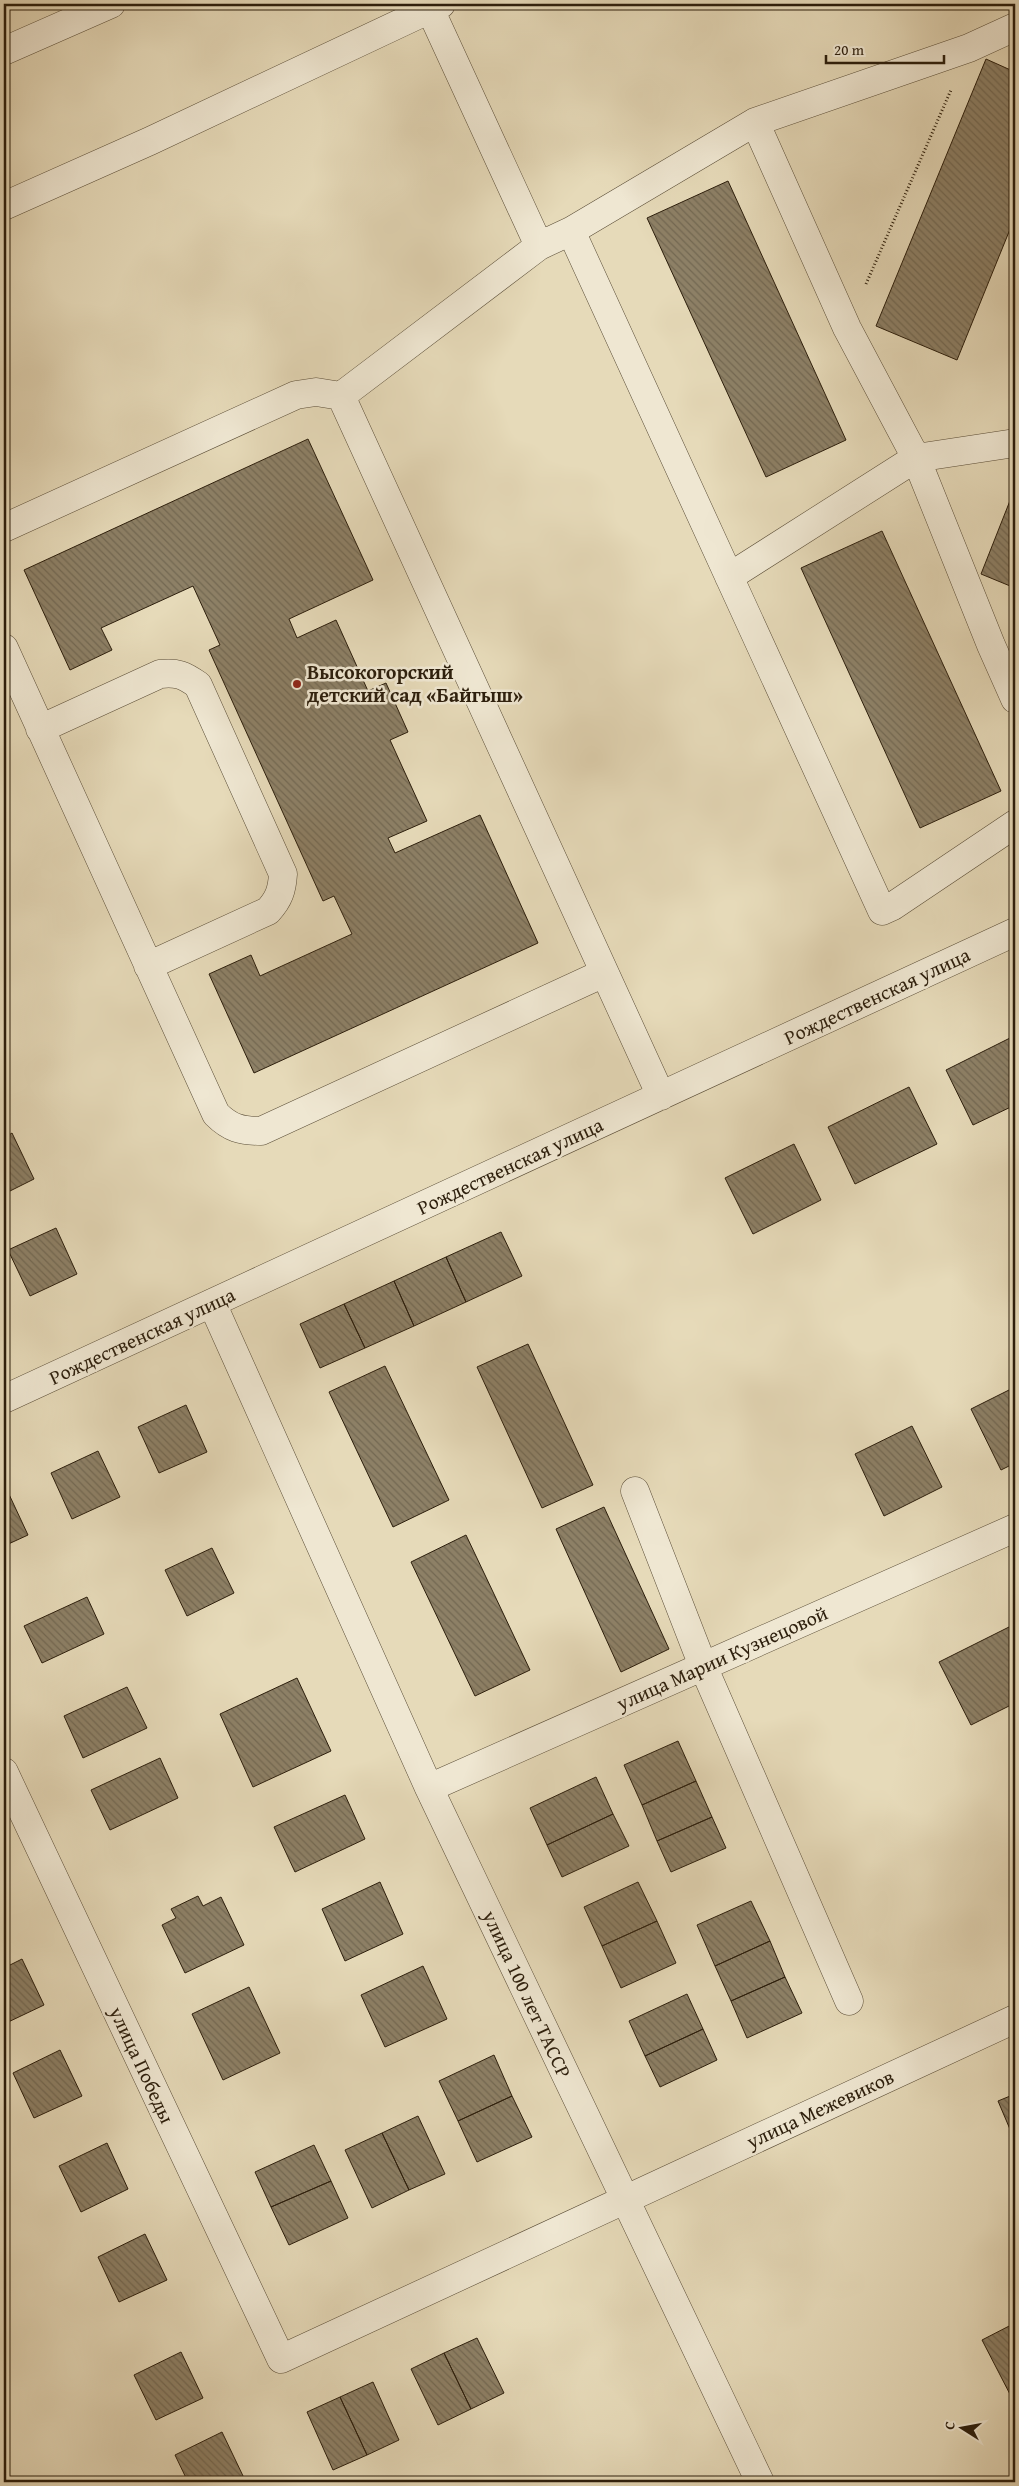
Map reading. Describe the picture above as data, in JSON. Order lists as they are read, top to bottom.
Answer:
{
  "streets": {
    "street": [
      "Рождественская улица",
      "улица Марии Кузнецовой",
      "улица 100 лет ТАССР",
      "улица Победы",
      "улица Межевиков"
    ]
  },
  "crossings": [
    ["Рождественская улица", "улица 100 лет ТАССР"],
    ["улица Марии Кузнецовой", "улица 100 лет ТАССР"],
    ["улица 100 лет ТАССР", "улица Межевиков"],
    ["улица Победы", "улица Межевиков"]
  ],
  "places": ["Высокогорский детский сад «Байгыш»"],
  "scale_bar": "20 m",
  "north": "left"
}
